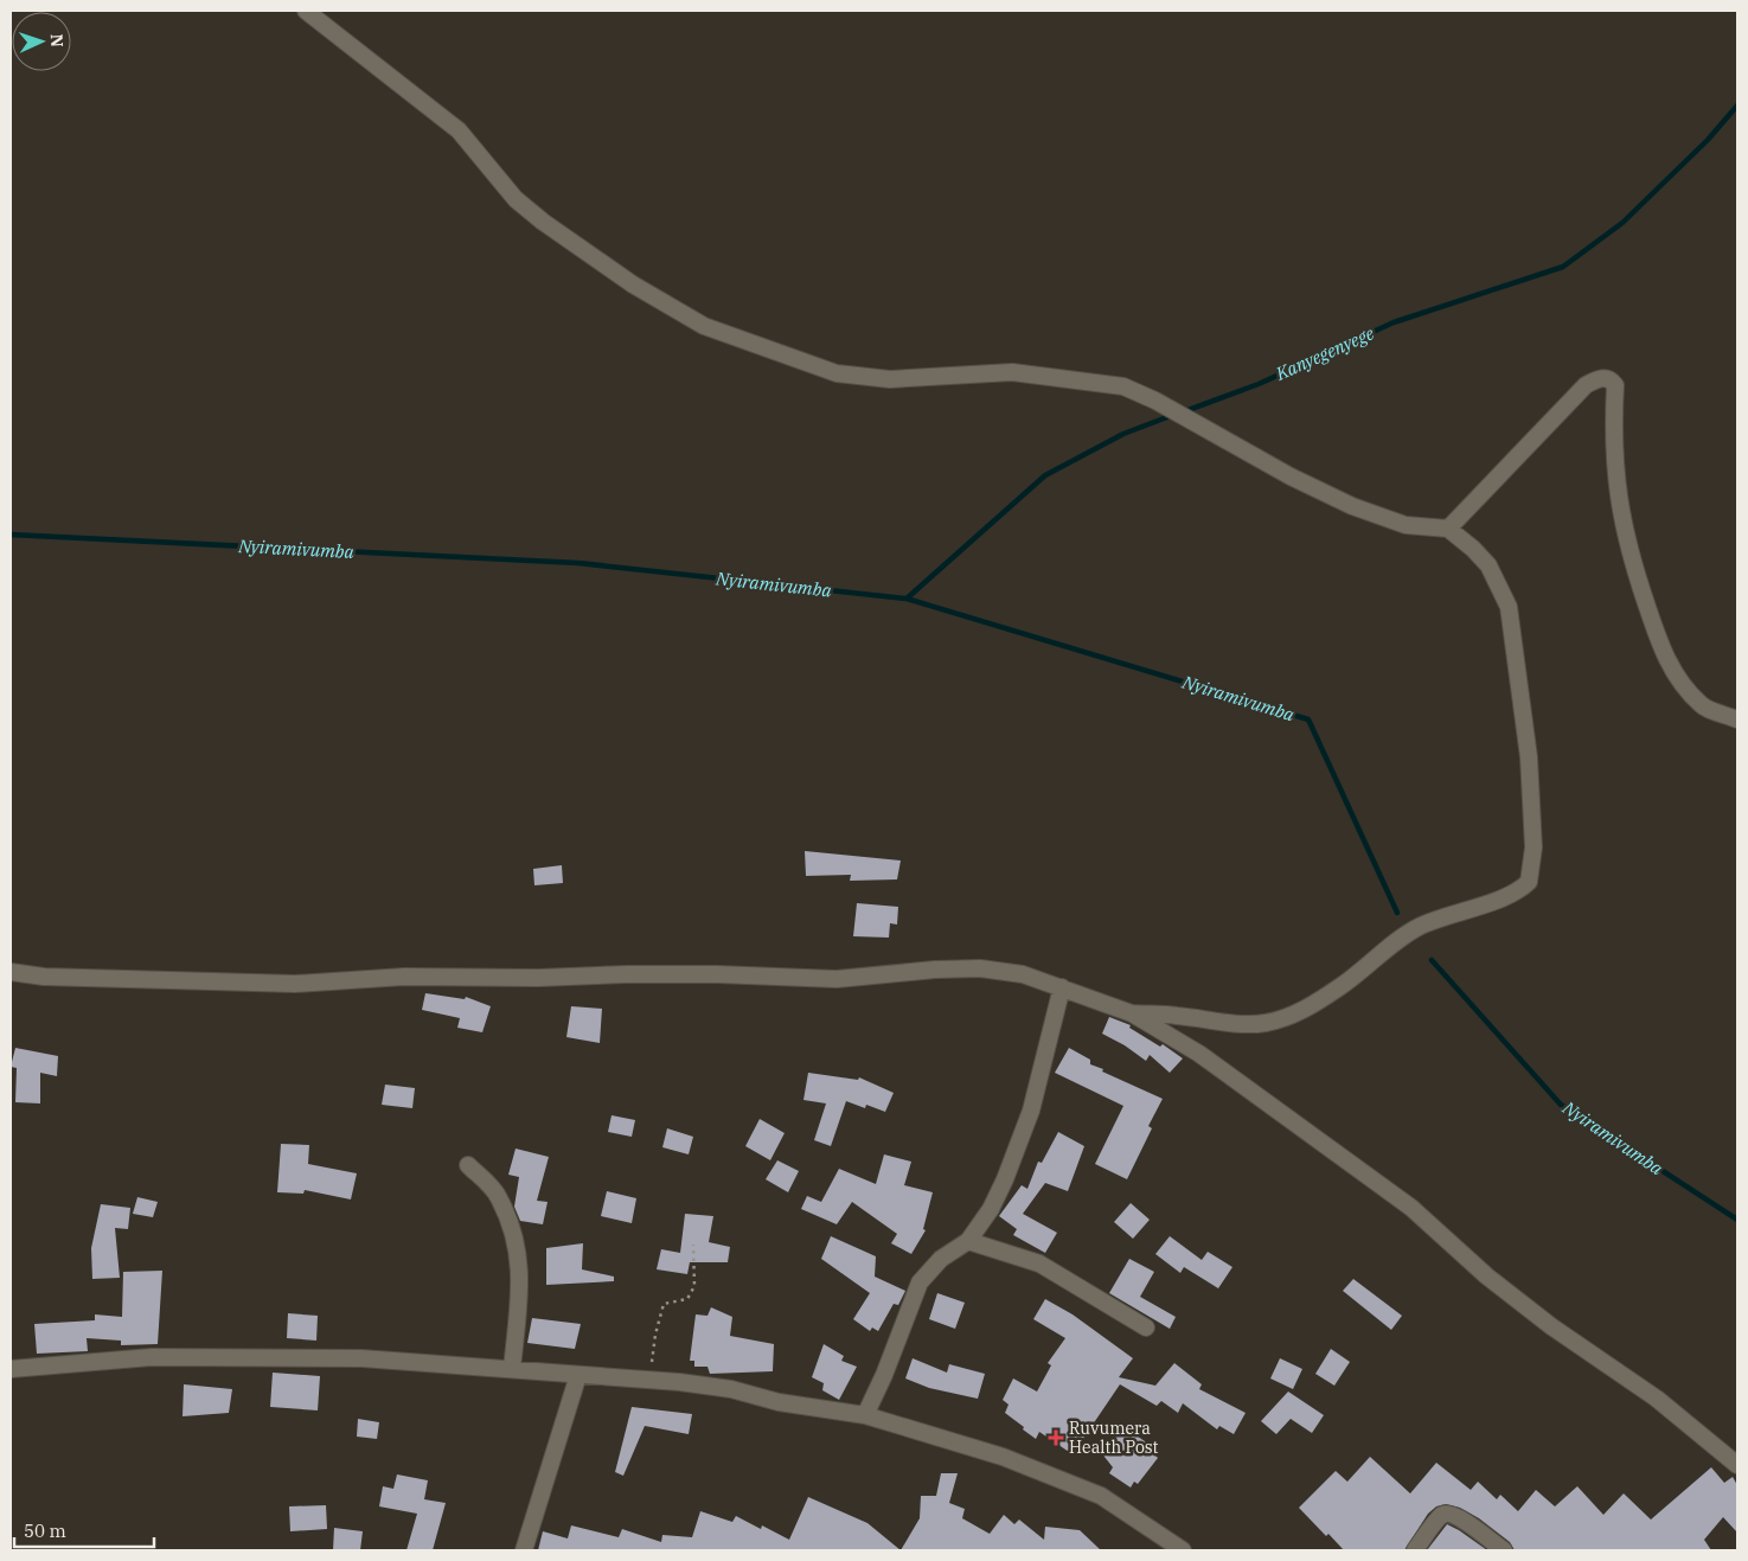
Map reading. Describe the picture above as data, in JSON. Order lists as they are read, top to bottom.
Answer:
{
  "water": ["Kanyegenyege", "Nyiramivumba"],
  "places": {
    "health": ["Ruvumera Health Post"]
  },
  "scale_bar": "50 m",
  "north": "right"
}
